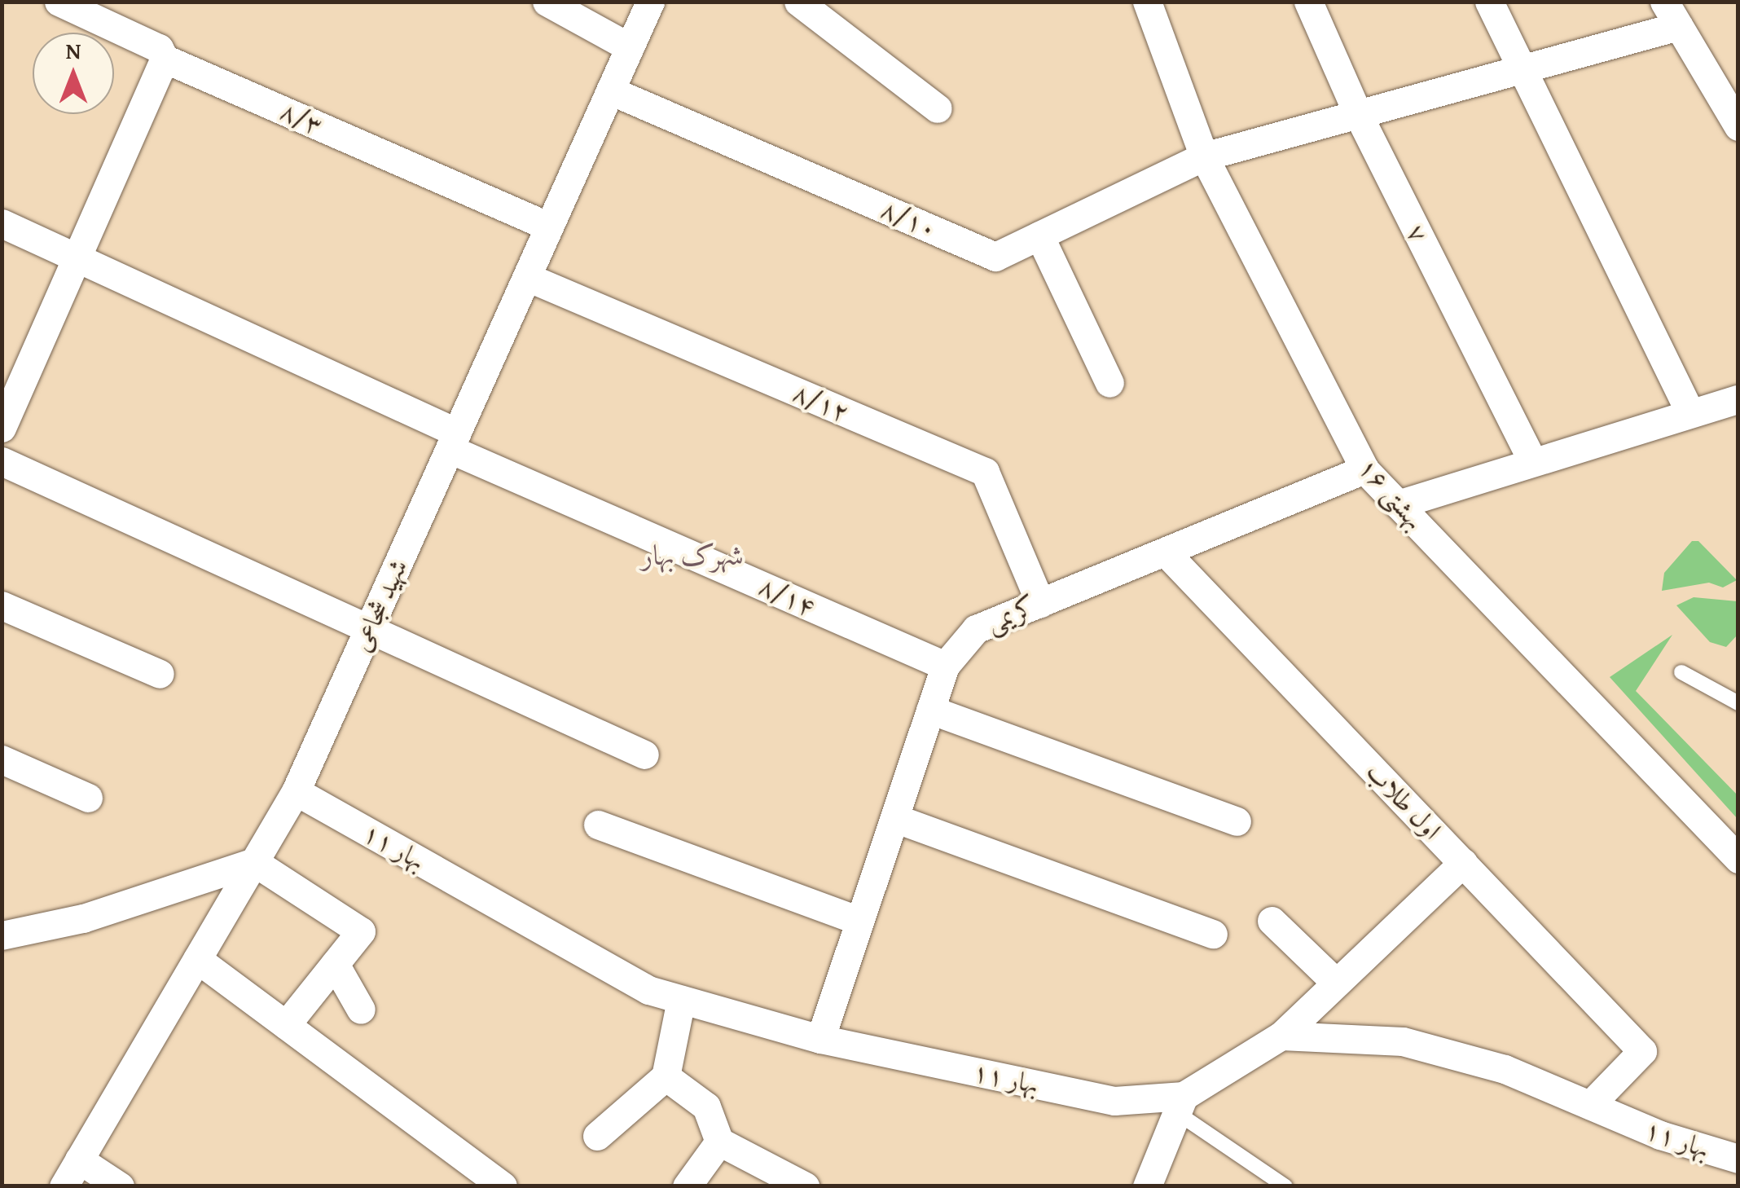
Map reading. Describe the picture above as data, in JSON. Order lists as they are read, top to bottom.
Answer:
{
  "streets": {
    "street": [
      "۸/۳",
      "۸/۱۰",
      "۷",
      "۸/۱۲",
      "۱۶ بهشتی",
      "۸/۱۴",
      "شهید شجاعی",
      "کریمی",
      "اول طلاب",
      "بهار ۱۱"
    ]
  },
  "crossings": [
    ["۸/۳", "شهید شجاعی"],
    ["۸/۱۰", "۷"],
    ["۸/۱۰", "۱۶ بهشتی"],
    ["۸/۱۰", "شهید شجاعی"],
    ["۸/۱۲", "شهید شجاعی"],
    ["۸/۱۲", "کریمی"],
    ["۱۶ بهشتی", "کریمی"],
    ["۸/۱۴", "شهید شجاعی"],
    ["۸/۱۴", "کریمی"],
    ["شهید شجاعی", "بهار ۱۱"],
    ["کریمی", "اول طلاب"],
    ["کریمی", "بهار ۱۱"],
    ["اول طلاب", "بهار ۱۱"]
  ],
  "districts": ["شهرک بهار"],
  "north": "top"
}
